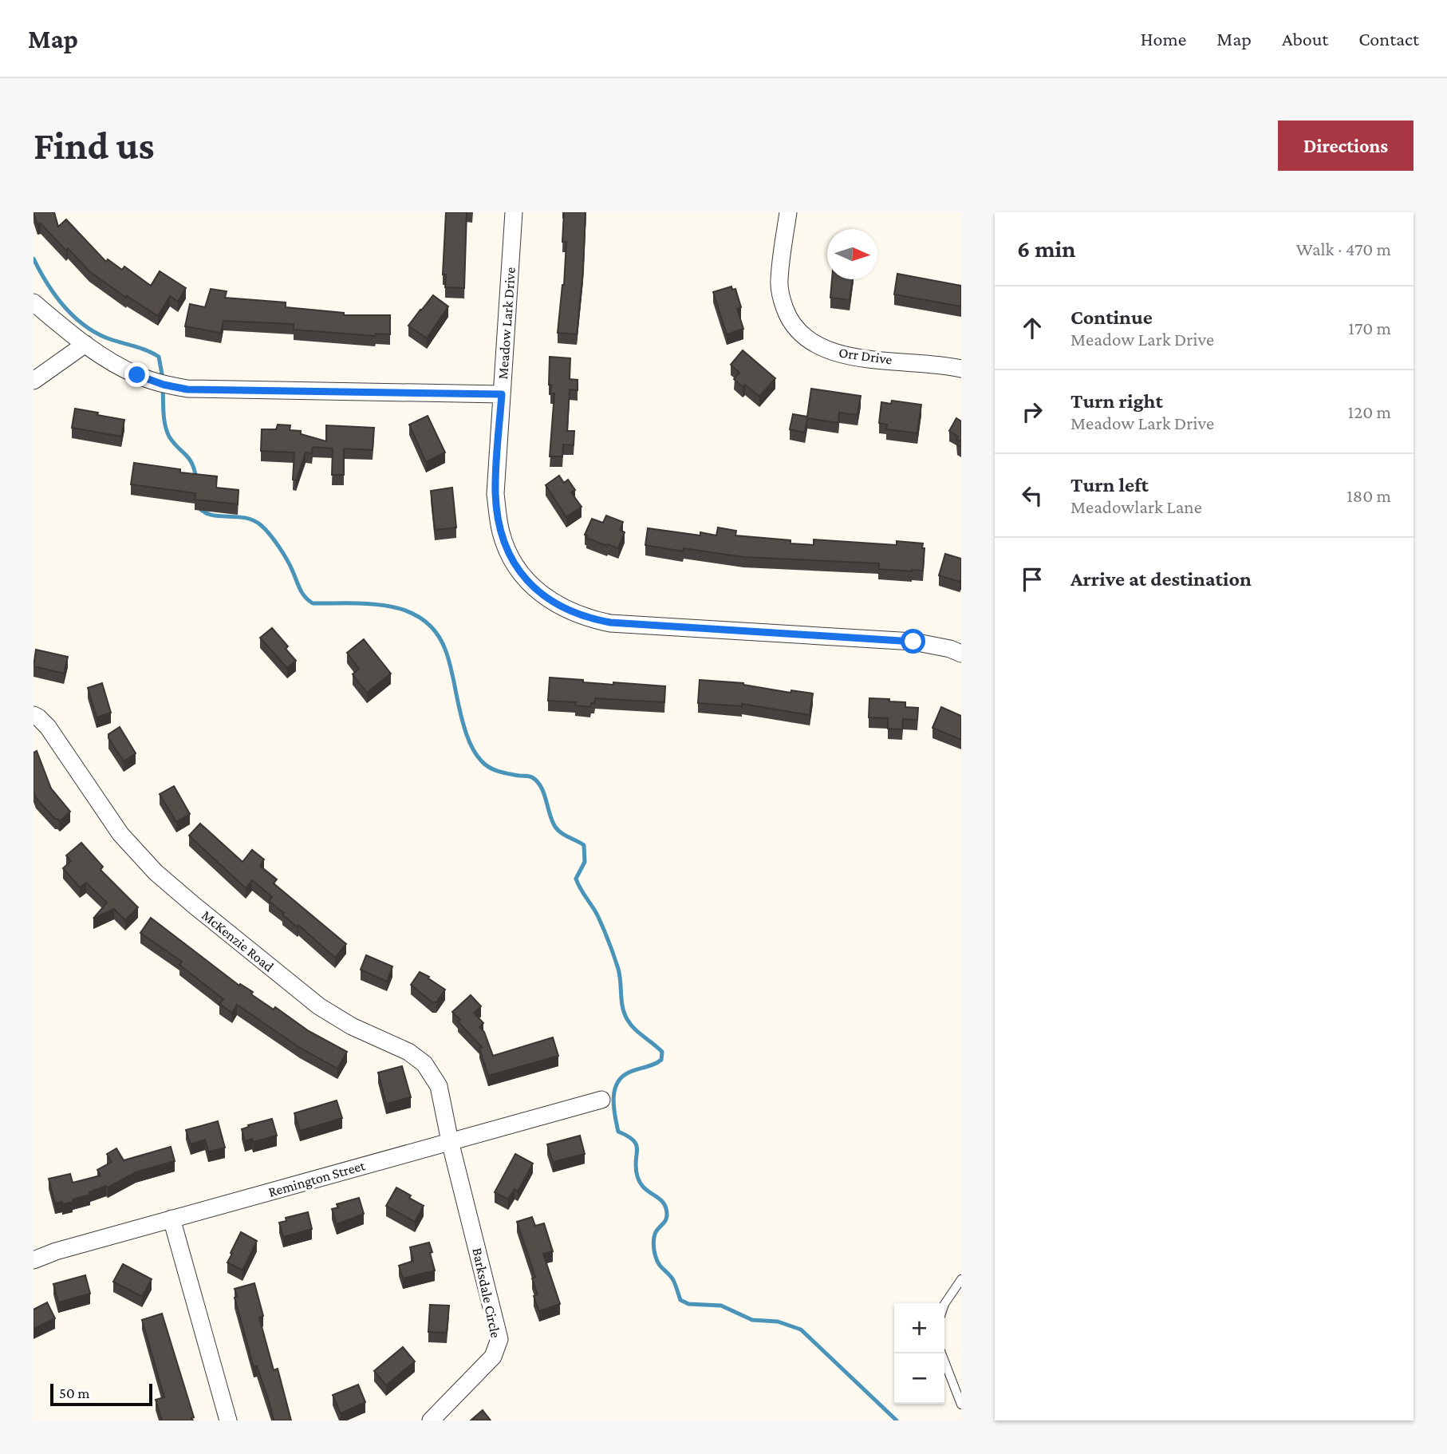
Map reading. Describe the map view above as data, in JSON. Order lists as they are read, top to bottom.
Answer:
{
  "streets": {
    "street": [
      "Meadow Lark Drive",
      "Orr Drive",
      "McKenzie Road",
      "Remington Street",
      "Barksdale Circle"
    ]
  },
  "crossings": [
    ["McKenzie Road", "Remington Street"],
    ["McKenzie Road", "Barksdale Circle"],
    ["Remington Street", "Barksdale Circle"]
  ],
  "scale_bar": "50 m",
  "north": "right",
  "page": {
    "header": "Map",
    "nav": [
      "Home",
      "Map",
      "About",
      "Contact"
    ],
    "buttons": "Directions",
    "title": "Find us",
    "heading": ["6 min", "Walk · 470 m"],
    "list": [
      ["Continue", "Meadow Lark Drive", "170 m"],
      ["Turn right", "Meadow Lark Drive", "120 m"],
      ["Turn left", "Meadowlark Lane", "180 m"],
      "Arrive at destination"
    ],
    "map_buttons": ["+", "−"],
    "scale": "50 m"
  }
}
